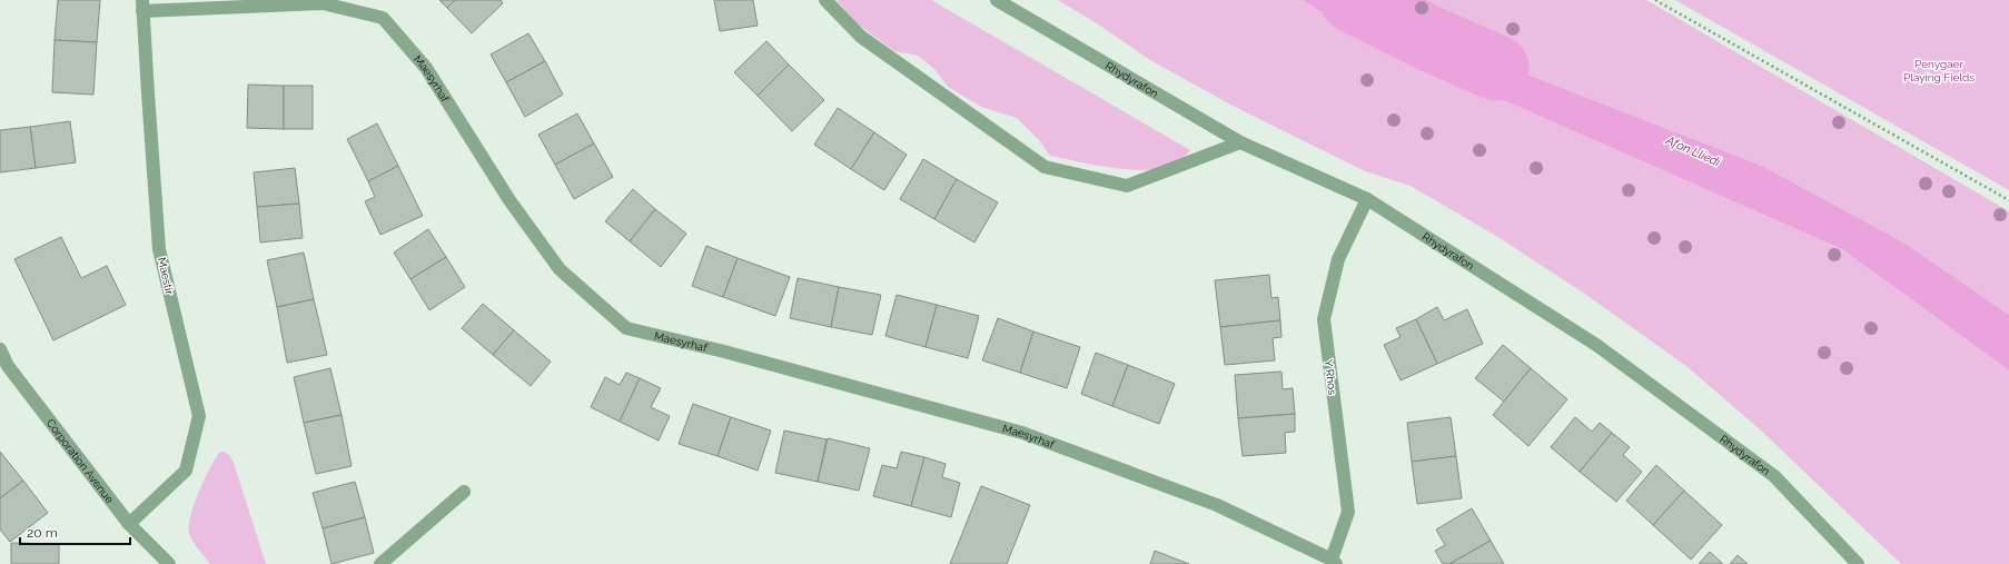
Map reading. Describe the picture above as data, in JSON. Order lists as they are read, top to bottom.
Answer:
{
  "streets": {
    "street": [
      "Maesyrhaf",
      "Rhydyrafon",
      "Maestir",
      "Y Rhos",
      "Corporation Avenue"
    ]
  },
  "crossings": [
    ["Maesyrhaf", "Maestir"],
    ["Maesyrhaf", "Y Rhos"],
    ["Rhydyrafon", "Y Rhos"],
    ["Maestir", "Corporation Avenue"]
  ],
  "water": ["Afon Lliedi"],
  "parks": ["Penygaer Playing Fields"],
  "scale_bar": "20 m"
}
